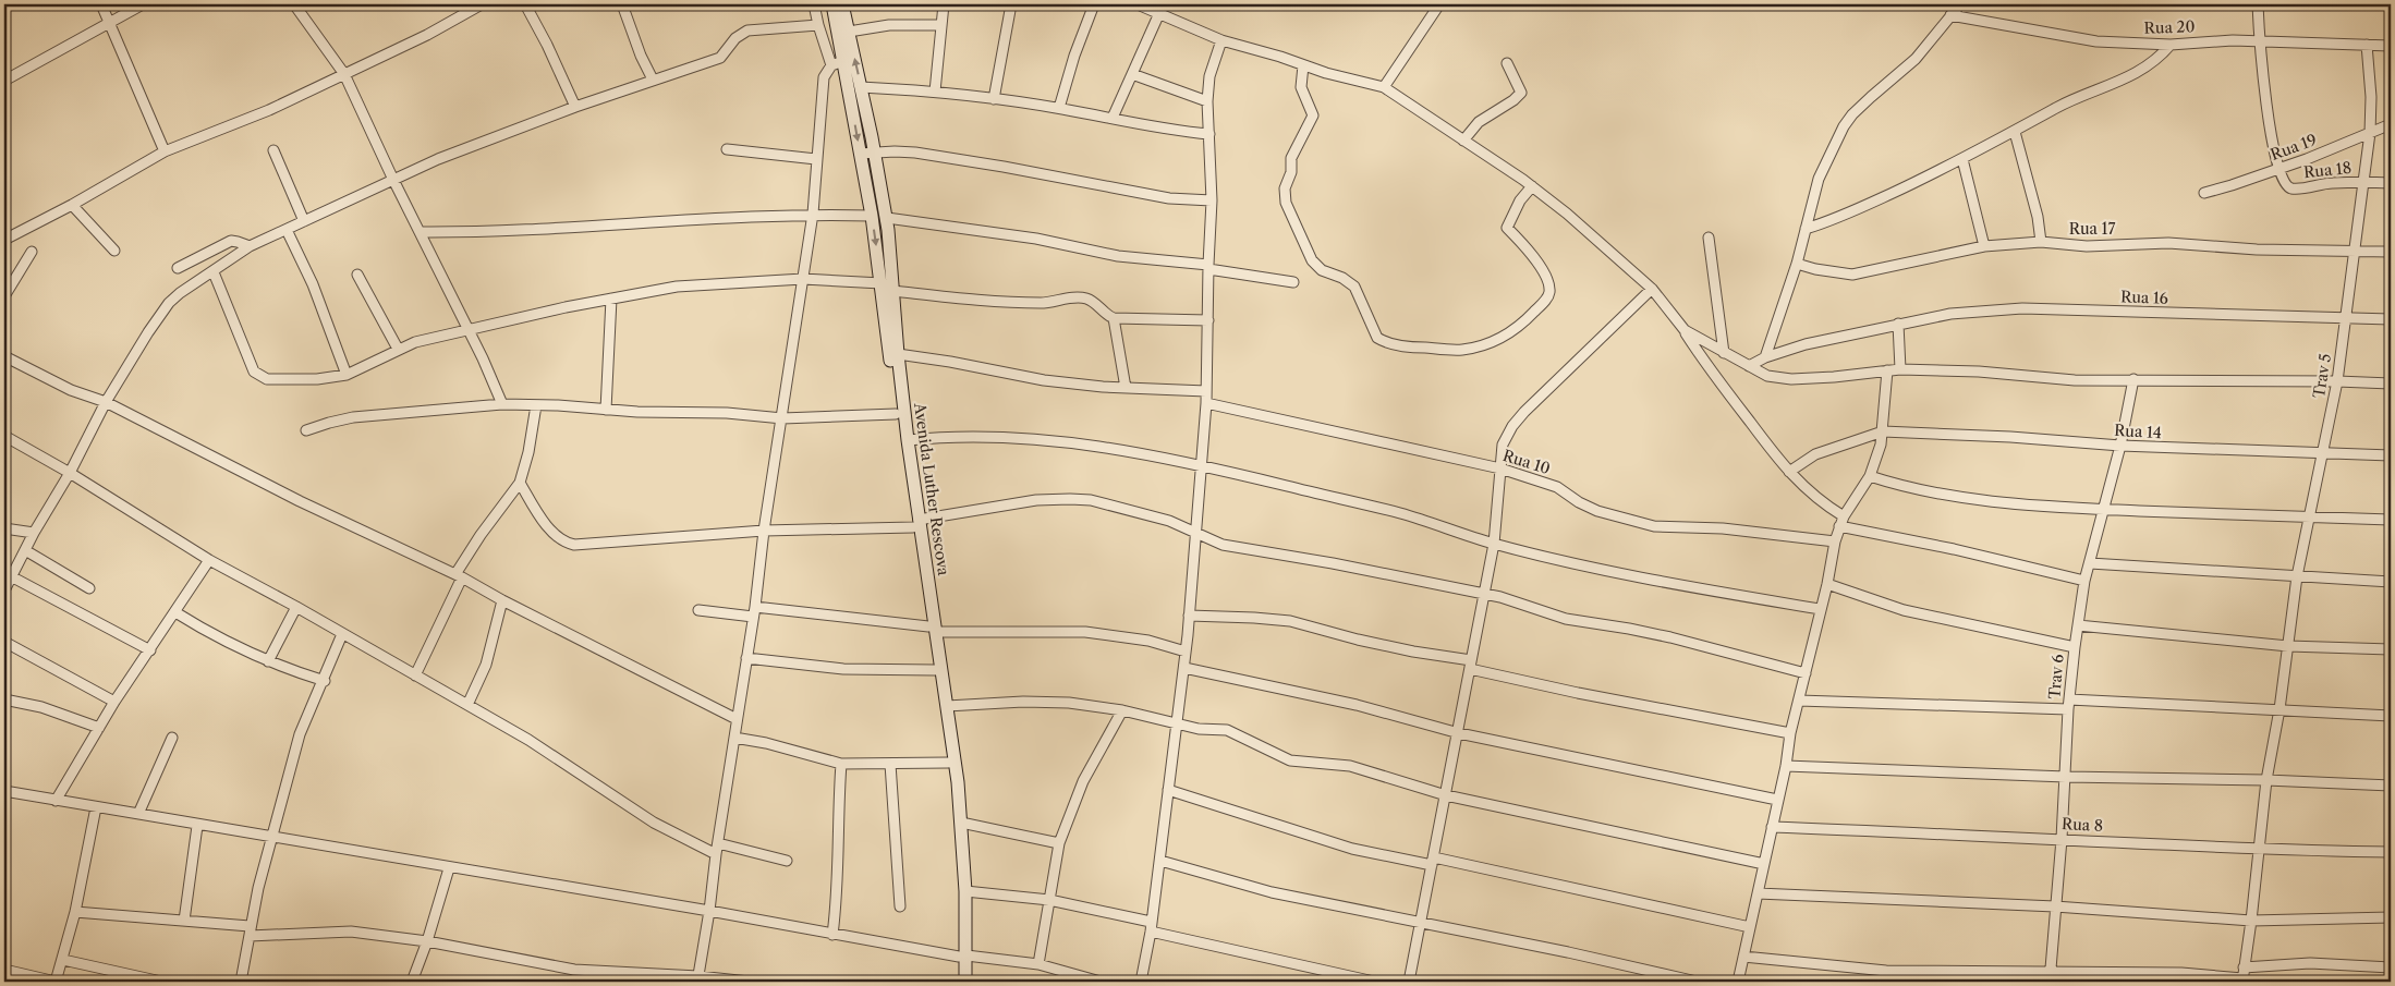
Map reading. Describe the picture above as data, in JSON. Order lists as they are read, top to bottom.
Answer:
{
  "streets": {
    "main road": ["Avenida Luther Rescova"],
    "street": [
      "Rua 20",
      "Rua 19",
      "Rua 18",
      "Rua 17",
      "Rua 16",
      "Trav 5",
      "Rua 14",
      "Rua 10",
      "Trav 6",
      "Rua 8"
    ]
  },
  "crossings": [
    ["Rua 20", "Trav 5"],
    ["Rua 19", "Rua 18"],
    ["Rua 19", "Trav 5"],
    ["Rua 18", "Trav 5"],
    ["Rua 17", "Trav 5"],
    ["Rua 16", "Trav 5"],
    ["Trav 5", "Rua 14"],
    ["Trav 5", "Rua 8"],
    ["Rua 14", "Trav 6"],
    ["Trav 6", "Rua 8"]
  ]
}
